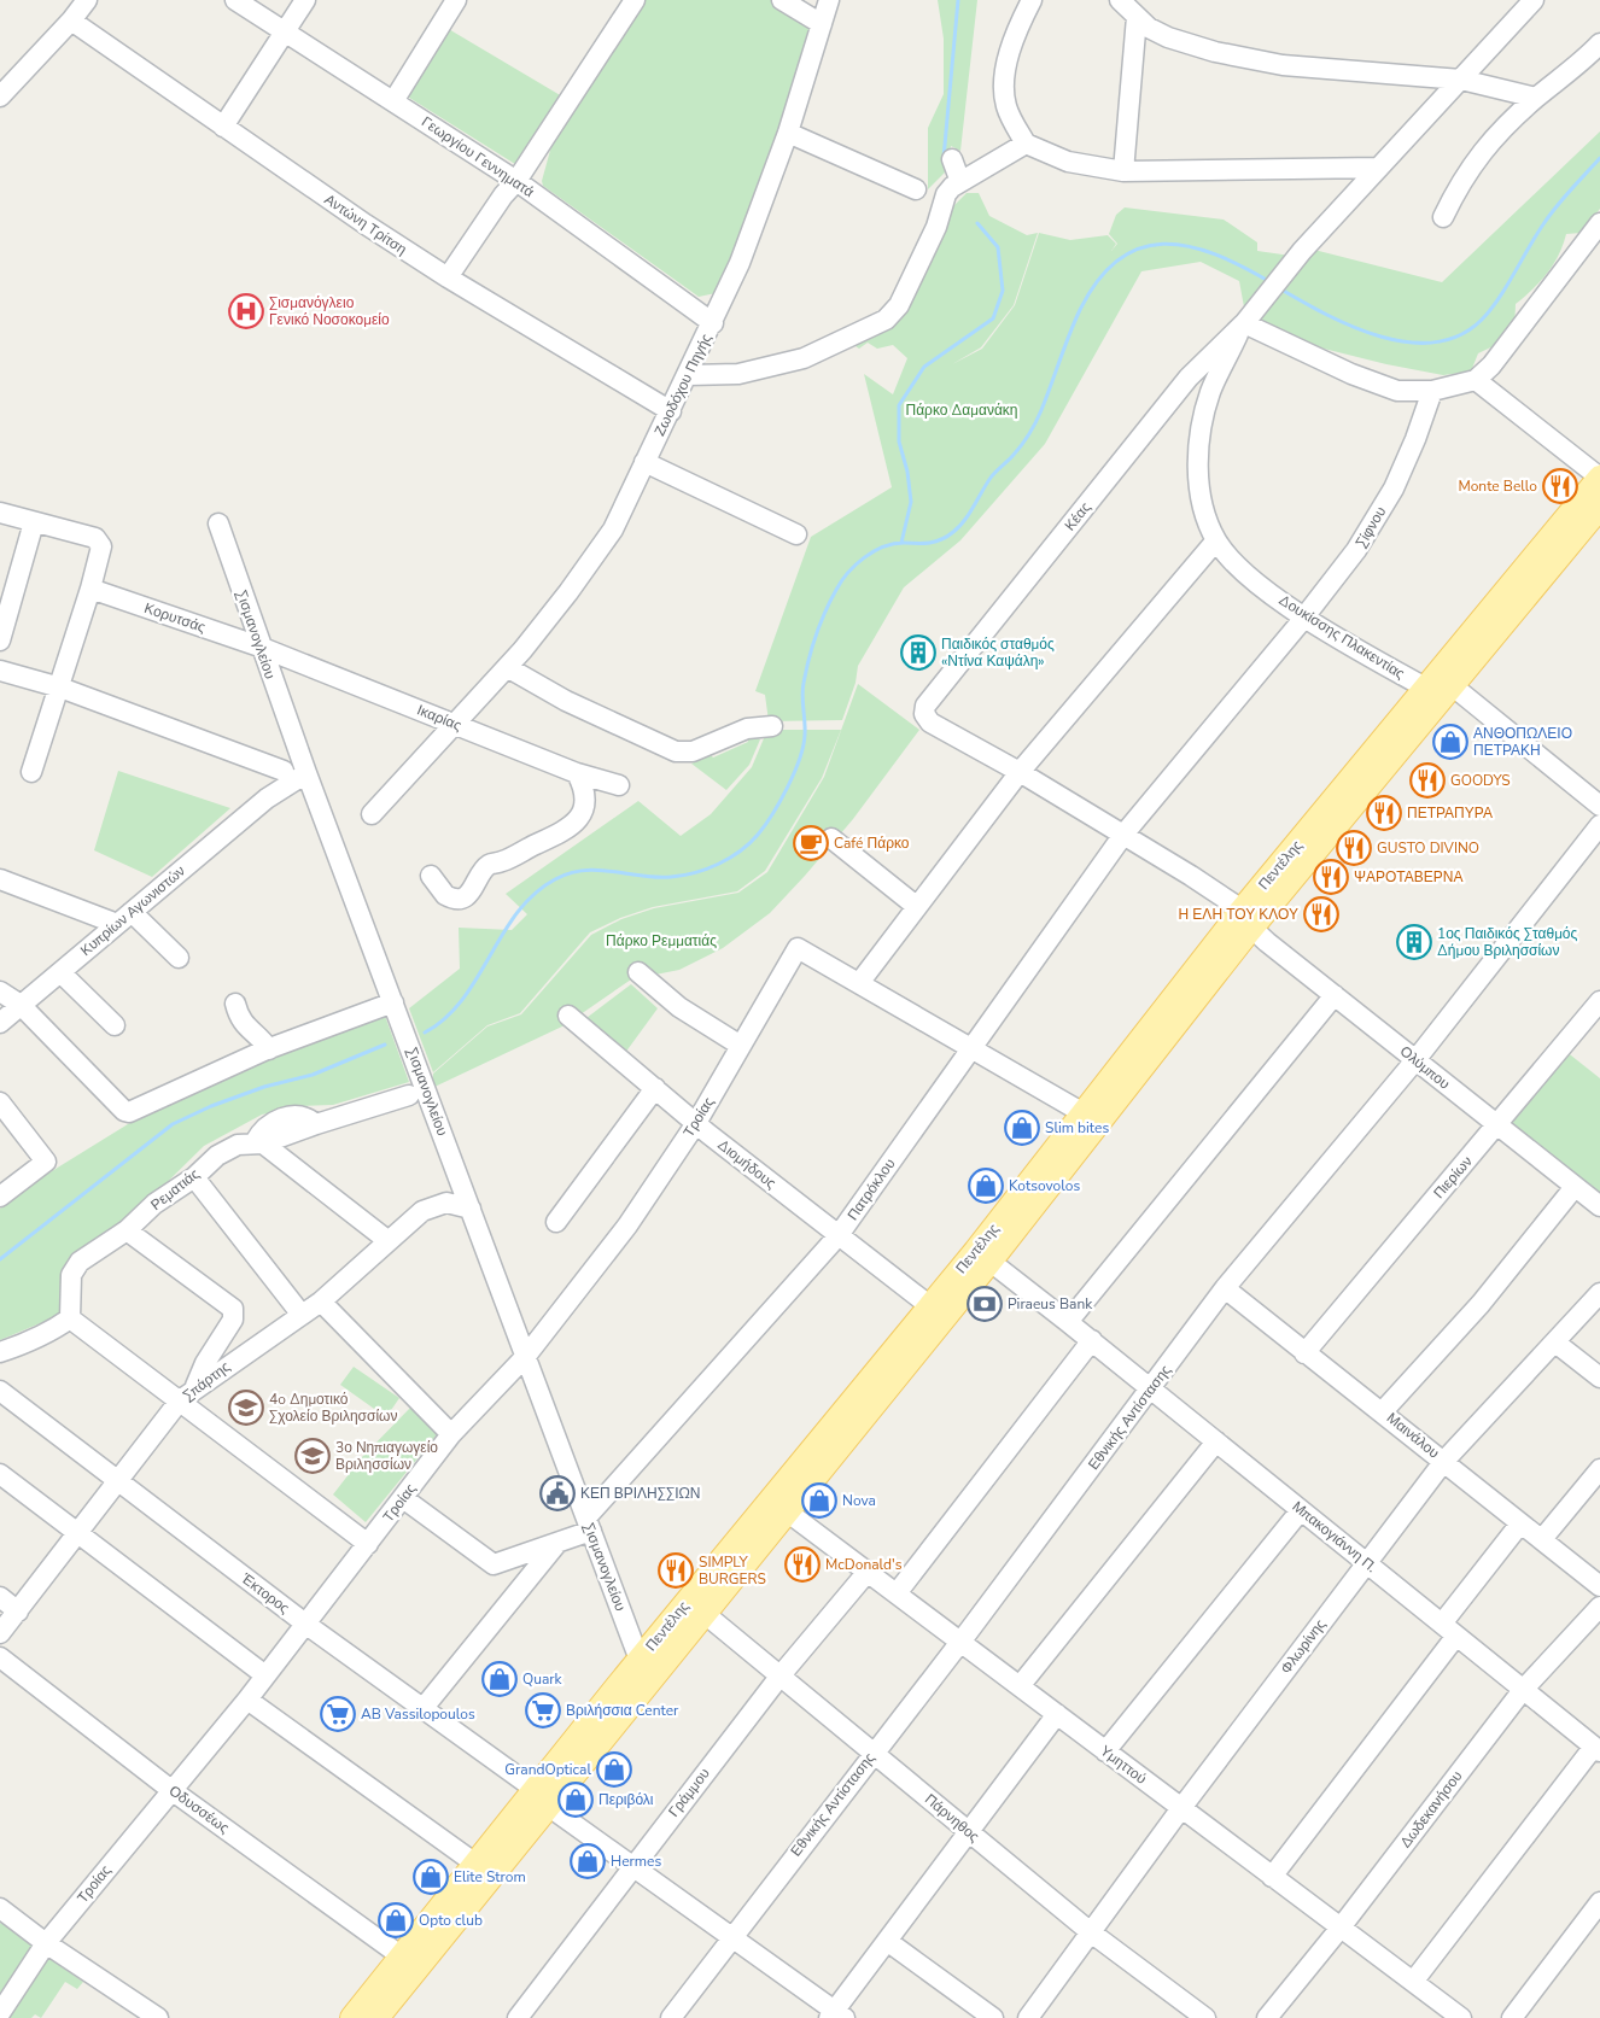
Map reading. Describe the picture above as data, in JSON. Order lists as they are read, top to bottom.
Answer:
{
  "streets": {
    "main road": ["Πεντέλης"],
    "street": [
      "Γεωργίου Γεννηματά",
      "Αντώνη Τρίτση",
      "Ζωοδόχου Πηγής",
      "Κέας",
      "Σίφνου",
      "Κορυτσάς",
      "Σισμανογλείου",
      "Δουκίσσης Πλακεντίας",
      "Ικαρίας",
      "Κυπρίων Αγωνιστών",
      "Ολύμπου",
      "Τροίας",
      "Διομήδους",
      "Πιερίων",
      "Ρεματιάς",
      "Πατρόκλου",
      "Σπάρτης",
      "Εθνικής Αντίστασης",
      "Μαινάλου",
      "Μπακογιάννη Π.",
      "Έκτορος",
      "Φλωρίνης",
      "Υμηττού",
      "Γράμμου",
      "Οδυσσέως",
      "Δωδεκανήσου",
      "Πάρνηθος"
    ]
  },
  "crossings": [
    ["Γεωργίου Γεννηματά", "Ζωοδόχου Πηγής"],
    ["Αντώνη Τρίτση", "Ζωοδόχου Πηγής"],
    ["Ζωοδόχου Πηγής", "Ικαρίας"],
    ["Κέας", "Δουκίσσης Πλακεντίας"],
    ["Κέας", "Ολύμπου"],
    ["Σίφνου", "Δουκίσσης Πλακεντίας"],
    ["Σίφνου", "Ολύμπου"],
    ["Σίφνου", "Πατρόκλου"],
    ["Κορυτσάς", "Σισμανογλείου"],
    ["Κορυτσάς", "Ικαρίας"],
    ["Σισμανογλείου", "Ικαρίας"],
    ["Σισμανογλείου", "Πεντέλης"],
    ["Σισμανογλείου", "Κυπρίων Αγωνιστών"],
    ["Σισμανογλείου", "Τροίας"],
    ["Σισμανογλείου", "Ρεματιάς"],
    ["Σισμανογλείου", "Πατρόκλου"],
    ["Σισμανογλείου", "Σπάρτης"],
    ["Δουκίσσης Πλακεντίας", "Πεντέλης"],
    ["Πεντέλης", "Ολύμπου"],
    ["Πεντέλης", "Διομήδους"],
    ["Πεντέλης", "Μπακογιάννη Π."],
    ["Πεντέλης", "Έκτορος"],
    ["Πεντέλης", "Υμηττού"],
    ["Πεντέλης", "Οδυσσέως"],
    ["Πεντέλης", "Πάρνηθος"],
    ["Ολύμπου", "Πιερίων"],
    ["Ολύμπου", "Πατρόκλου"],
    ["Ολύμπου", "Εθνικής Αντίστασης"],
    ["Τροίας", "Διομήδους"],
    ["Τροίας", "Έκτορος"],
    ["Τροίας", "Οδυσσέως"],
    ["Διομήδους", "Πατρόκλου"],
    ["Πιερίων", "Μαινάλου"],
    ["Σπάρτης", "Έκτορος"],
    ["Εθνικής Αντίστασης", "Μαινάλου"],
    ["Εθνικής Αντίστασης", "Μπακογιάννη Π."],
    ["Εθνικής Αντίστασης", "Έκτορος"],
    ["Εθνικής Αντίστασης", "Υμηττού"],
    ["Εθνικής Αντίστασης", "Πάρνηθος"],
    ["Μαινάλου", "Φλωρίνης"],
    ["Μπακογιάννη Π.", "Φλωρίνης"],
    ["Μπακογιάννη Π.", "Δωδεκανήσου"],
    ["Έκτορος", "Γράμμου"],
    ["Φλωρίνης", "Υμηττού"],
    ["Φλωρίνης", "Πάρνηθος"],
    ["Υμηττού", "Γράμμου"],
    ["Υμηττού", "Δωδεκανήσου"],
    ["Γράμμου", "Πάρνηθος"]
  ],
  "parks": ["Πάρκο Δαμανάκη", "Πάρκο Ρεμματιάς"],
  "places": {
    "hospital": ["Σισμανόγλειο Γενικό Νοσοκομείο"],
    "restaurant": [
      "Monte Bello",
      "GOODYS",
      "ΠΕΤΡΑΠΥΡΑ",
      "GUSTO DIVINO",
      "ΨΑΡΟΤΑΒΕΡΝΑ",
      "Η ΕΛΗ ΤΟΥ ΚΛΟΥ",
      "McDonald's",
      "SIMPLY BURGERS"
    ],
    "building": ["Παιδικός σταθμός «Ντίνα Καψάλη»", "1ος Παιδικός Σταθμός Δήμου Βριλησσίων"],
    "shop": [
      "ΑΝΘΟΠΩΛΕΙΟ ΠΕΤΡΑΚΗ",
      "Slim bites",
      "Kotsovolos",
      "Nova",
      "Quark",
      "GrandOptical",
      "Περιβόλι",
      "Hermes",
      "Elite Strom",
      "Opto club"
    ],
    "cafe": ["Café Πάρκο"],
    "bank": ["Piraeus Bank"],
    "school or university": ["4o Δημοτικό Σχολείο Βριλησσίων", "3ο Νηπιαγωγείο Βριλησσίων"],
    "public building": ["ΚΕΠ ΒΡΙΛΗΣΣΙΩΝ"],
    "supermarket": ["Βριλήσσια Center", "AB Vassilopoulos"]
  }
}
